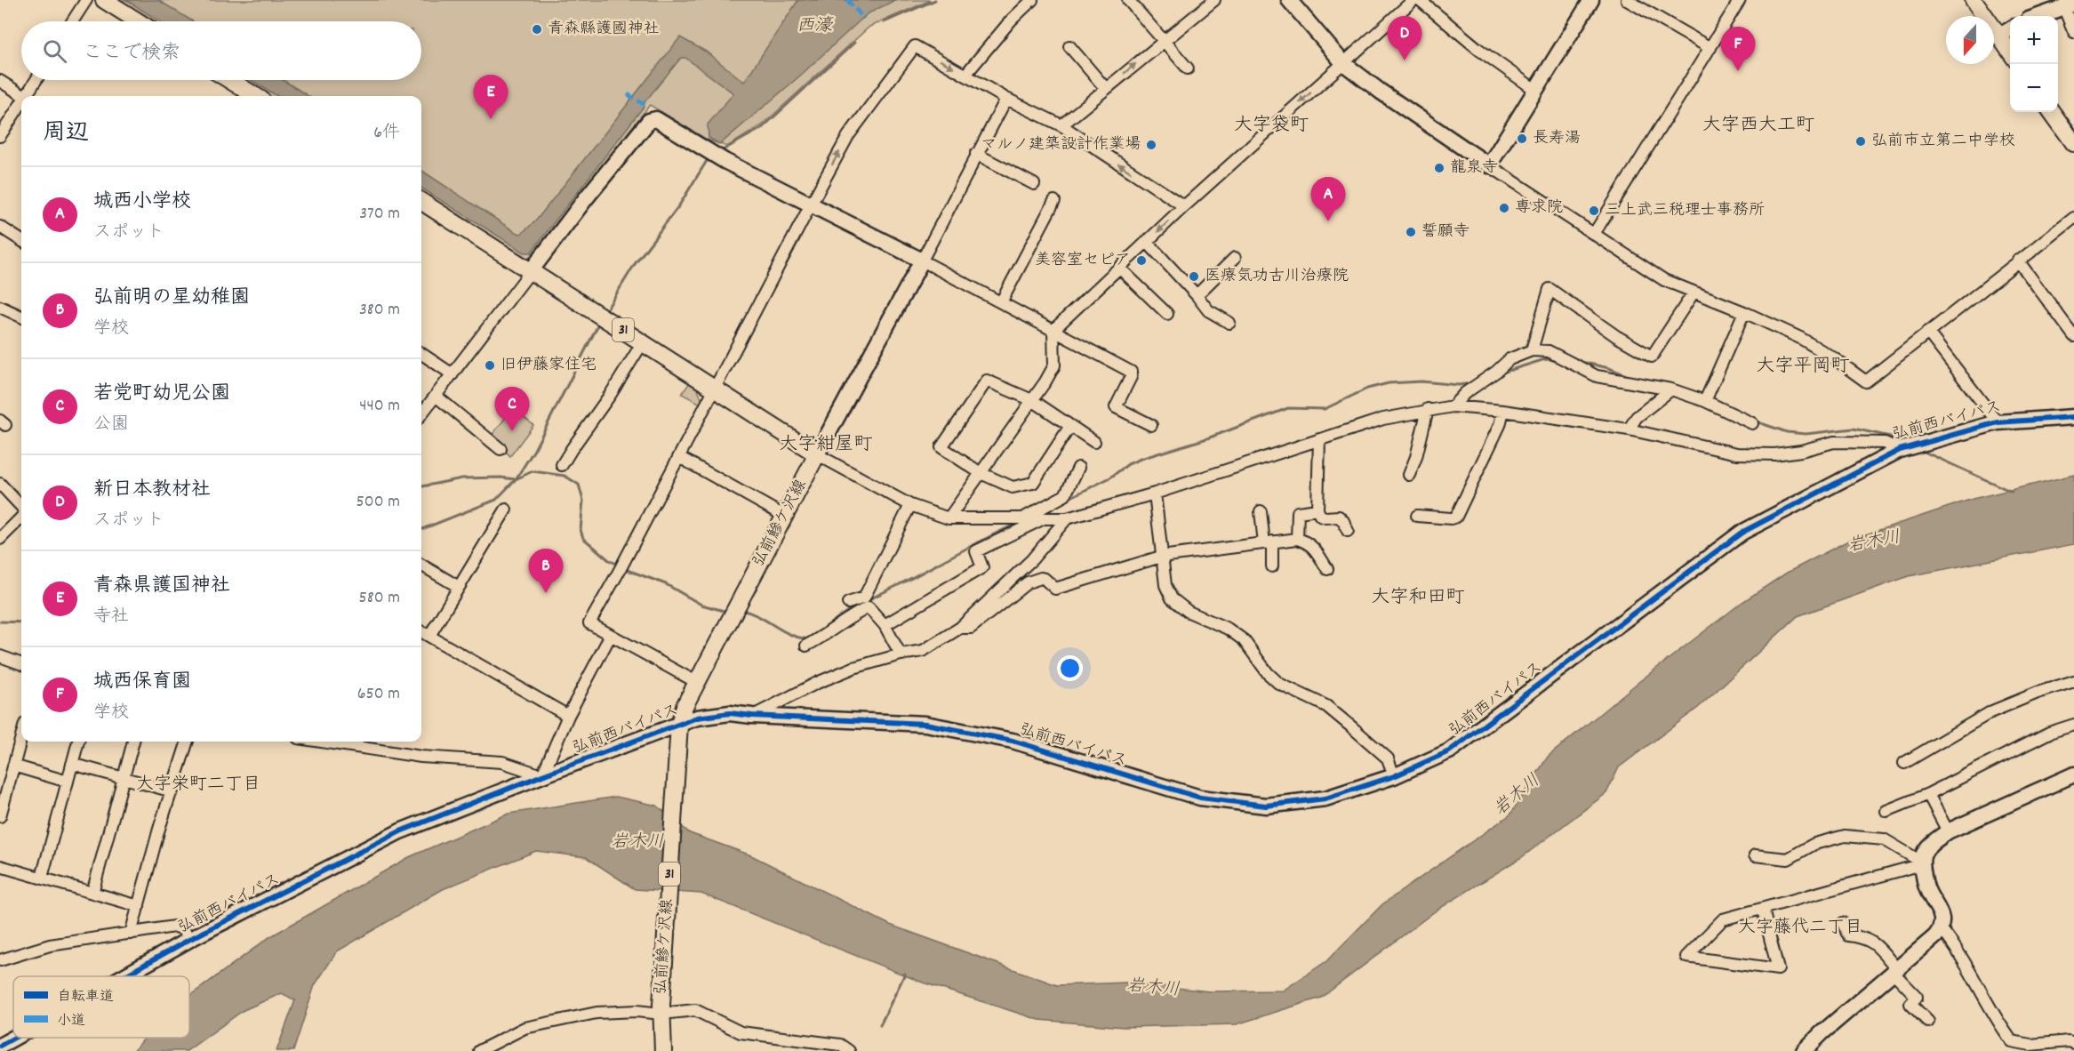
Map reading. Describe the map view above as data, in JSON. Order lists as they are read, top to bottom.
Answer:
{
  "streets": {
    "main road": ["31", "弘前鰺ケ沢線"],
    "street": ["弘前西バイパス"]
  },
  "crossings": [
    ["31", "弘前鰺ケ沢線"],
    ["弘前西バイパス", "弘前鰺ケ沢線"]
  ],
  "districts": [
    "大字袋町",
    "大字西大工町",
    "大字平岡町",
    "大字紺屋町",
    "大字和田町",
    "大字栄町二丁目",
    "大字藤代二丁目"
  ],
  "water": ["西濠", "岩木川"],
  "places": [
    "青森縣護國神社",
    "長寿湯",
    "弘前市立第二中学校",
    "マルノ建築設計作業場",
    "龍泉寺",
    "専求院",
    "三上武三税理士事務所",
    "誓願寺",
    "美容室セピア",
    "医療気功古川治療院",
    "旧伊藤家住宅"
  ],
  "legend": ["自転車道", "小道"],
  "north": "bottom",
  "page": {
    "map_buttons": ["+", "−"],
    "pins": [
      "D",
      "F",
      "E",
      "A",
      "C",
      "B"
    ],
    "search": "ここで検索",
    "heading": ["周辺", "6件"],
    "list": [
      {
        "mark": "A",
        "name": "城西小学校",
        "note": "スポット",
        "value": "370 m"
      },
      {
        "mark": "B",
        "name": "弘前明の星幼稚園",
        "note": "学校",
        "value": "380 m"
      },
      {
        "mark": "C",
        "name": "若党町幼児公園",
        "note": "公園",
        "value": "440 m"
      },
      {
        "mark": "D",
        "name": "新日本教材社",
        "note": "スポット",
        "value": "500 m"
      },
      {
        "mark": "E",
        "name": "青森県護国神社",
        "note": "寺社",
        "value": "580 m"
      },
      {
        "mark": "F",
        "name": "城西保育園",
        "note": "学校",
        "value": "650 m"
      }
    ]
  }
}
